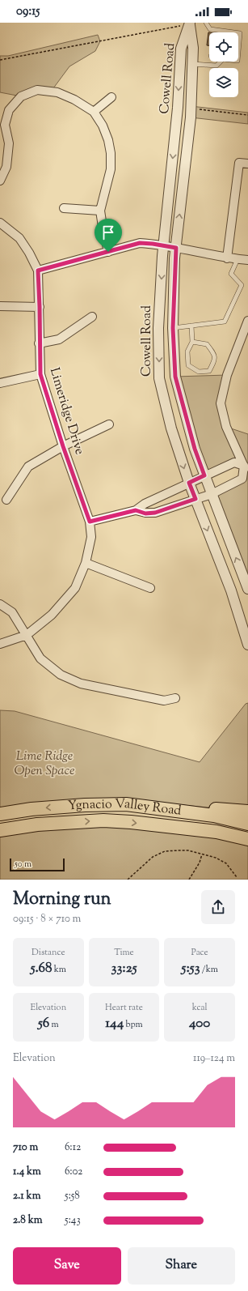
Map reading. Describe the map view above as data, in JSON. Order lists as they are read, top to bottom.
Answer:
{
  "streets": {
    "highway": ["Ygnacio Valley Road"],
    "street": ["Cowell Road", "Limeridge Drive"]
  },
  "parks": ["Lime Ridge Open Space"],
  "scale_bar": "50 m",
  "page": {
    "status": "09:15",
    "scale": "50 m",
    "heading": ["Morning run", "09:15 · 8 × 710 m"],
    "stats": [
      ["Distance", "5.68 km"],
      ["Time", "33:25"],
      ["Pace", "5:53 /km"],
      ["Elevation", "56 m"],
      ["Heart rate", "144 bpm"],
      ["kcal", "400"]
    ],
    "chart": ["Elevation", "119–124 m"],
    "list": [
      {
        "name": "710 m",
        "note": "6:12"
      },
      {
        "name": "1.4 km",
        "note": "6:02"
      },
      {
        "name": "2.1 km",
        "note": "5:58"
      },
      {
        "name": "2.8 km",
        "note": "5:43"
      }
    ],
    "buttons": ["Save", "Share"]
  }
}
